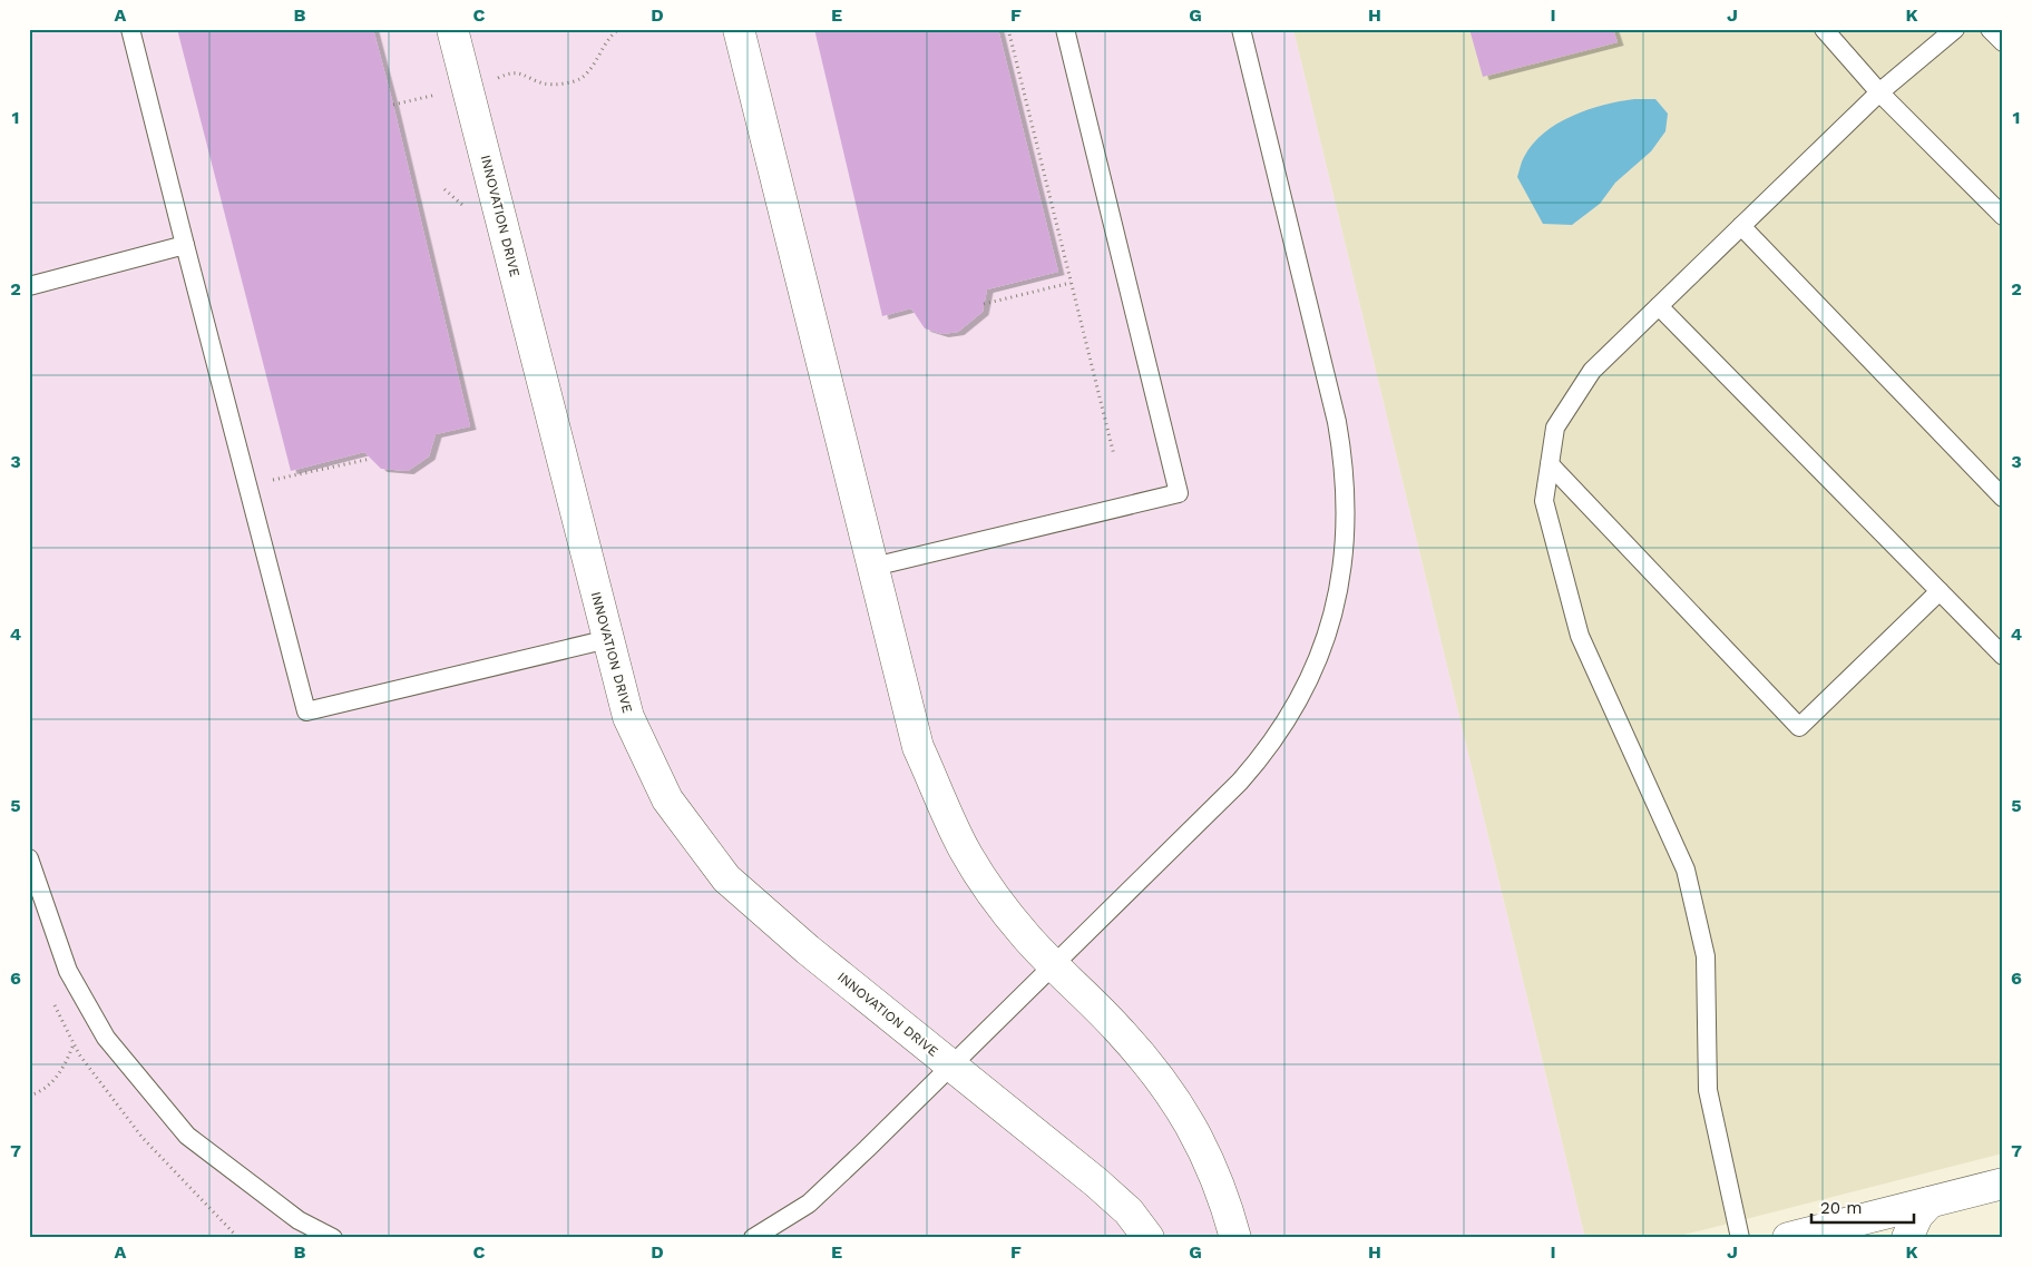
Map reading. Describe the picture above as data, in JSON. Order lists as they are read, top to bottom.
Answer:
{
  "streets": {
    "street": ["INNOVATION DRIVE"]
  },
  "scale_bar": "20 m",
  "grid": {
    "columns": [
      "A",
      "B",
      "C",
      "D",
      "E",
      "F",
      "G",
      "H",
      "I",
      "J",
      "K"
    ],
    "rows": [
      "1",
      "2",
      "3",
      "4",
      "5",
      "6",
      "7"
    ]
  }
}
